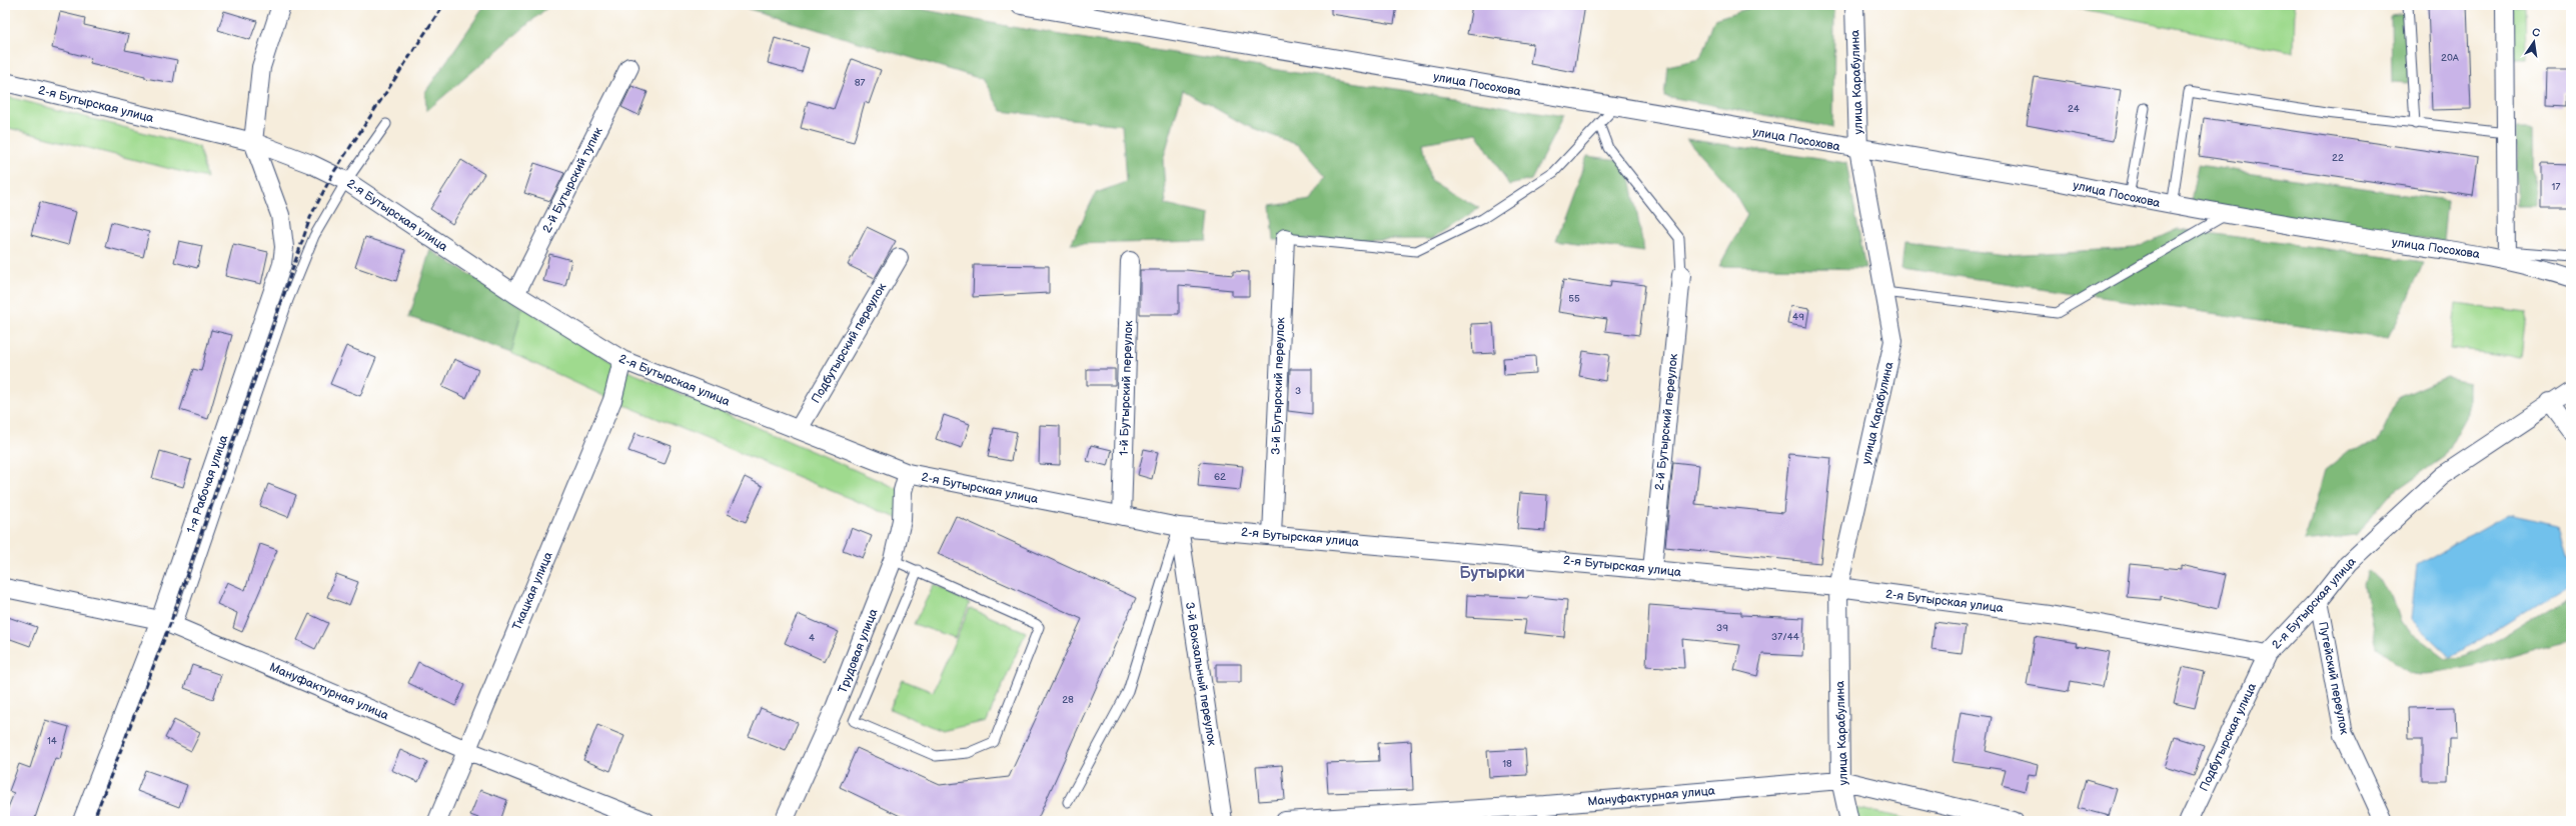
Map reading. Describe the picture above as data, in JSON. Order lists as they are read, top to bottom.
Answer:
{
  "streets": {
    "street": [
      "улица Карабулина",
      "улица Посохова",
      "2-я Бутырская улица",
      "2-й Бутырский тупик",
      "Подбутырский переулок",
      "3-й Бутырский переулок",
      "1-й Бутырский переулок",
      "2-й Бутырский переулок",
      "1-я Рабочая улица",
      "Ткацкая улица",
      "Трудовая улица",
      "3-й Вокзальный переулок",
      "Путейский переулок",
      "Мануфактурная улица",
      "Подбутырская улица"
    ]
  },
  "crossings": [
    ["улица Карабулина", "улица Посохова"],
    ["улица Карабулина", "2-я Бутырская улица"],
    ["улица Карабулина", "Мануфактурная улица"],
    ["2-я Бутырская улица", "2-й Бутырский тупик"],
    ["2-я Бутырская улица", "Подбутырский переулок"],
    ["2-я Бутырская улица", "3-й Бутырский переулок"],
    ["2-я Бутырская улица", "1-й Бутырский переулок"],
    ["2-я Бутырская улица", "2-й Бутырский переулок"],
    ["2-я Бутырская улица", "1-я Рабочая улица"],
    ["2-я Бутырская улица", "Ткацкая улица"],
    ["2-я Бутырская улица", "Трудовая улица"],
    ["2-я Бутырская улица", "3-й Вокзальный переулок"],
    ["2-я Бутырская улица", "Путейский переулок"],
    ["2-я Бутырская улица", "Подбутырская улица"],
    ["1-я Рабочая улица", "Мануфактурная улица"],
    ["Ткацкая улица", "Мануфактурная улица"]
  ],
  "districts": ["Бутырки"],
  "house_numbers": [
    "20А",
    "87",
    "24",
    "22",
    "17",
    "55",
    "49",
    "3",
    "62",
    "39",
    "37/44",
    "4",
    "28",
    "14",
    "18"
  ],
  "north": "top"
}
